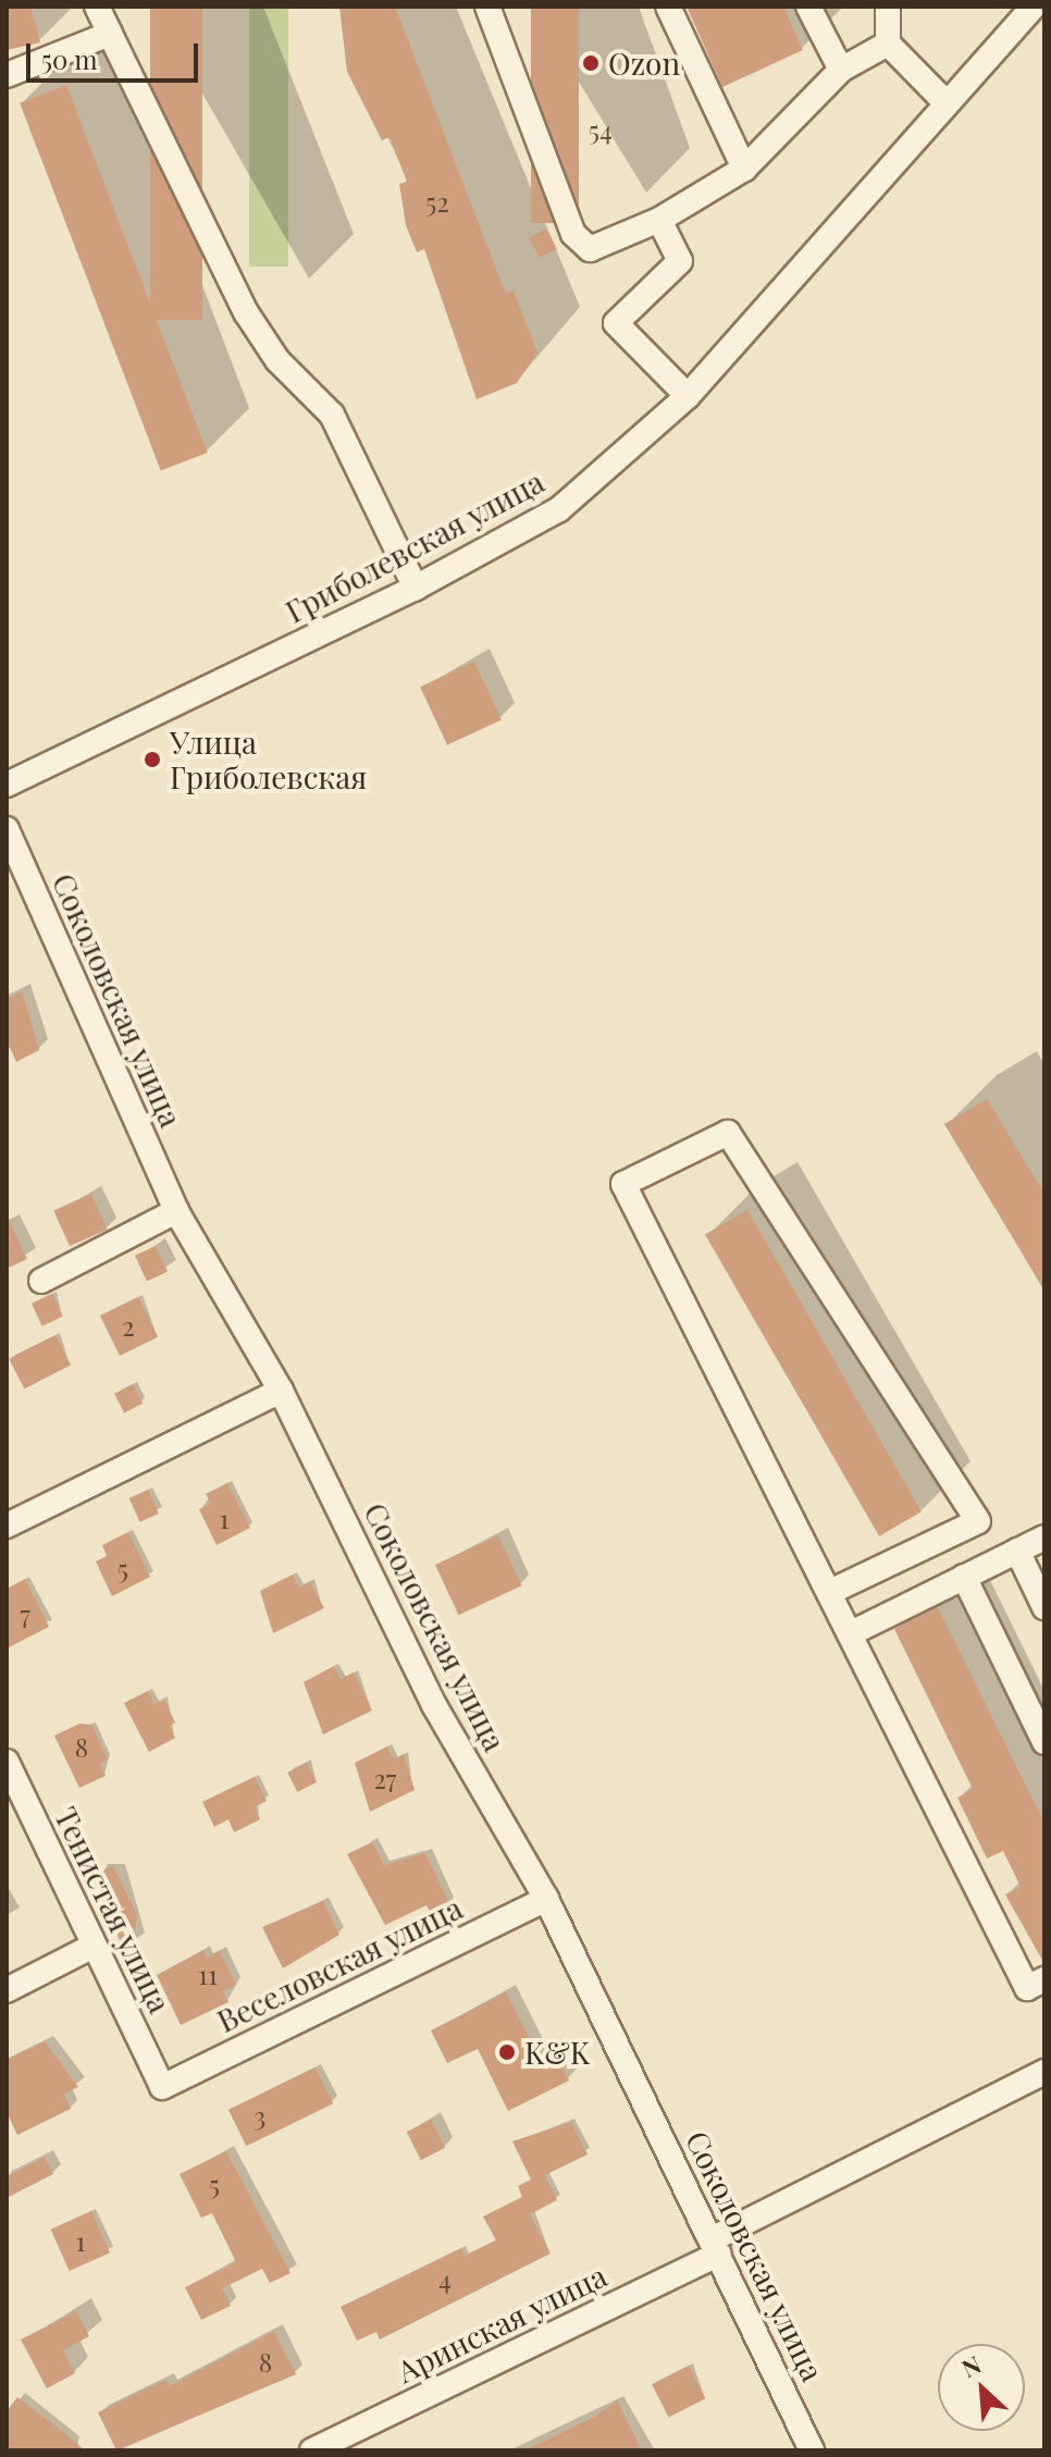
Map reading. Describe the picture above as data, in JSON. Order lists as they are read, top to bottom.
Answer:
{
  "streets": {
    "street": [
      "Гриболевская улица",
      "Соколовская улица",
      "Тенистая улица",
      "Веселовская улица",
      "Аринская улица"
    ]
  },
  "crossings": [
    ["Соколовская улица", "Веселовская улица"],
    ["Соколовская улица", "Аринская улица"],
    ["Тенистая улица", "Веселовская улица"]
  ],
  "places": ["Ozon", "Улица Гриболевская", "K&K"],
  "house_numbers": [
    "54",
    "52",
    "2",
    "1",
    "5",
    "7",
    "8",
    "27",
    "11",
    "3",
    "5",
    "1",
    "4",
    "8"
  ],
  "scale_bar": "50 m",
  "north": "top left"
}
